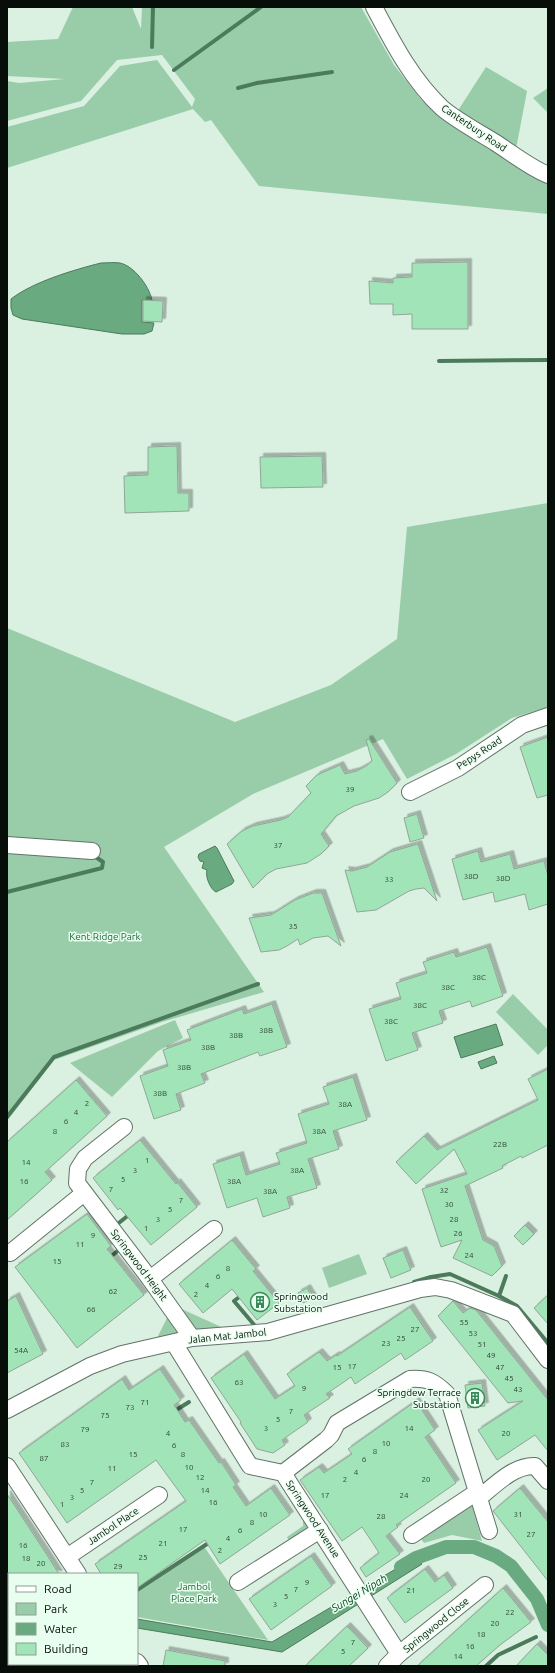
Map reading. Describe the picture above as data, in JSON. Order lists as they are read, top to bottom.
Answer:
{
  "streets": {
    "street": [
      "Canterbury Road",
      "Pepys Road",
      "Springwood Height",
      "Jalan Mat Jambol",
      "Springwood Avenue",
      "Jambol Place",
      "Springwood Close"
    ]
  },
  "crossings": [
    ["Springwood Height", "Jalan Mat Jambol"],
    ["Jalan Mat Jambol", "Springwood Avenue"],
    ["Springwood Avenue", "Springwood Close"]
  ],
  "water": ["Sungei Nipah"],
  "parks": ["Kent Ridge Park", "Jambol Place Park"],
  "places": {
    "building": ["Springwood Substation", "Springdew Terrace Substation"]
  },
  "house_numbers": [
    "39",
    "37",
    "38D",
    "38D",
    "33",
    "35",
    "38C",
    "38C",
    "38C",
    "38C",
    "38B",
    "38B",
    "38B",
    "38B",
    "38B",
    "2",
    "38A",
    "4",
    "6",
    "8",
    "38A",
    "22B",
    "1",
    "14",
    "3",
    "38A",
    "5",
    "16",
    "38A",
    "7",
    "32",
    "38A",
    "7",
    "30",
    "5",
    "3",
    "28",
    "1",
    "26",
    "9",
    "11",
    "24",
    "15",
    "8",
    "6",
    "4",
    "62",
    "2",
    "66",
    "55",
    "27",
    "53",
    "25",
    "23",
    "51",
    "54A",
    "49",
    "17",
    "15",
    "47",
    "45",
    "63",
    "9",
    "43",
    "71",
    "73",
    "7",
    "75",
    "5",
    "3",
    "14",
    "79",
    "4",
    "20",
    "10",
    "83",
    "6",
    "8",
    "15",
    "8",
    "87",
    "6",
    "10",
    "11",
    "4",
    "12",
    "2",
    "20",
    "7",
    "5",
    "14",
    "17",
    "24",
    "3",
    "16",
    "1",
    "10",
    "31",
    "28",
    "8",
    "17",
    "6",
    "27",
    "4",
    "21",
    "16",
    "2",
    "25",
    "18",
    "20",
    "29",
    "9",
    "7",
    "21",
    "5",
    "3",
    "22",
    "20",
    "18",
    "7",
    "16",
    "5",
    "14"
  ],
  "legend": [
    "Road",
    "Park",
    "Water",
    "Building"
  ]
}
